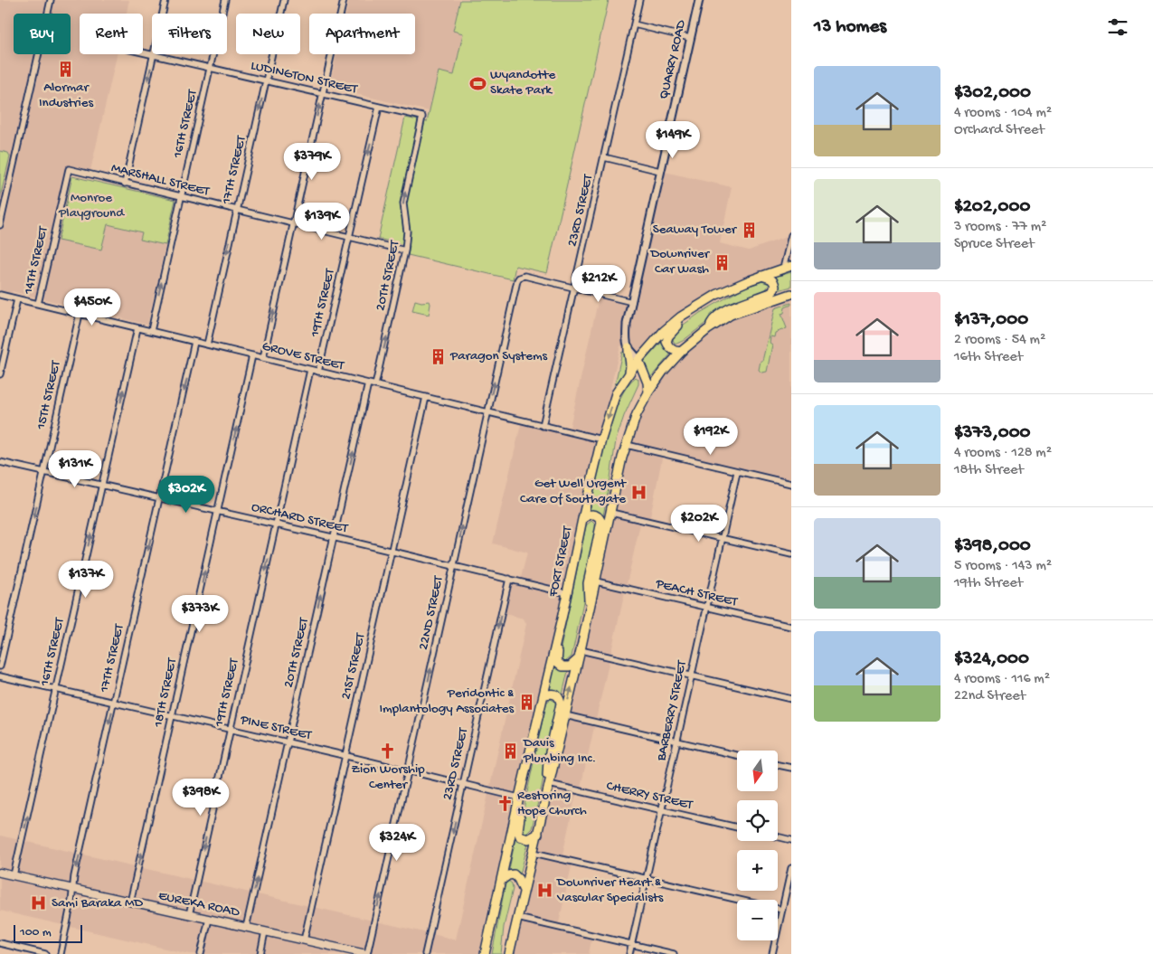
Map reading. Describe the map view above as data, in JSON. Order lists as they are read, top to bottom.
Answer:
{
  "streets": {
    "main road": ["FORT STREET", "EUREKA ROAD"],
    "street": [
      "QUARRY ROAD",
      "LUDINGTON STREET",
      "16TH STREET",
      "17TH STREET",
      "MARSHALL STREET",
      "23RD STREET",
      "14TH STREET",
      "20TH STREET",
      "19TH STREET",
      "GROVE STREET",
      "15TH STREET",
      "ORCHARD STREET",
      "PEACH STREET",
      "22ND STREET",
      "21ST STREET",
      "18TH STREET",
      "BARBERRY STREET",
      "PINE STREET",
      "CHERRY STREET"
    ]
  },
  "crossings": [
    ["LUDINGTON STREET", "16TH STREET"],
    ["LUDINGTON STREET", "17TH STREET"],
    ["LUDINGTON STREET", "20TH STREET"],
    ["LUDINGTON STREET", "19TH STREET"],
    ["16TH STREET", "MARSHALL STREET"],
    ["16TH STREET", "GROVE STREET"],
    ["16TH STREET", "ORCHARD STREET"],
    ["16TH STREET", "PINE STREET"],
    ["16TH STREET", "EUREKA ROAD"],
    ["17TH STREET", "MARSHALL STREET"],
    ["17TH STREET", "GROVE STREET"],
    ["17TH STREET", "ORCHARD STREET"],
    ["17TH STREET", "PINE STREET"],
    ["17TH STREET", "EUREKA ROAD"],
    ["MARSHALL STREET", "14TH STREET"],
    ["MARSHALL STREET", "20TH STREET"],
    ["MARSHALL STREET", "19TH STREET"],
    ["23RD STREET", "GROVE STREET"],
    ["23RD STREET", "ORCHARD STREET"],
    ["23RD STREET", "22ND STREET"],
    ["23RD STREET", "PINE STREET"],
    ["14TH STREET", "GROVE STREET"],
    ["20TH STREET", "GROVE STREET"],
    ["20TH STREET", "ORCHARD STREET"],
    ["20TH STREET", "PINE STREET"],
    ["20TH STREET", "EUREKA ROAD"],
    ["19TH STREET", "GROVE STREET"],
    ["19TH STREET", "ORCHARD STREET"],
    ["19TH STREET", "PINE STREET"],
    ["19TH STREET", "EUREKA ROAD"],
    ["GROVE STREET", "15TH STREET"],
    ["GROVE STREET", "FORT STREET"],
    ["GROVE STREET", "22ND STREET"],
    ["GROVE STREET", "21ST STREET"],
    ["GROVE STREET", "18TH STREET"],
    ["15TH STREET", "ORCHARD STREET"],
    ["ORCHARD STREET", "FORT STREET"],
    ["ORCHARD STREET", "22ND STREET"],
    ["ORCHARD STREET", "21ST STREET"],
    ["ORCHARD STREET", "18TH STREET"],
    ["FORT STREET", "PINE STREET"],
    ["PEACH STREET", "BARBERRY STREET"],
    ["22ND STREET", "PINE STREET"],
    ["22ND STREET", "EUREKA ROAD"],
    ["21ST STREET", "PINE STREET"],
    ["21ST STREET", "EUREKA ROAD"],
    ["18TH STREET", "PINE STREET"],
    ["18TH STREET", "EUREKA ROAD"],
    ["BARBERRY STREET", "CHERRY STREET"]
  ],
  "one_way": [
    "16TH STREET",
    "17TH STREET",
    "23RD STREET",
    "20TH STREET",
    "19TH STREET",
    "15TH STREET",
    "22ND STREET",
    "18TH STREET"
  ],
  "parks": ["Monroe Playground"],
  "places": {
    "building": [
      "Alormar Industries",
      "Seaway Tower",
      "Downriver Car Wash",
      "Paragon Systems",
      "Peridontic & Implantology Associates",
      "Davis Plumbing Inc."
    ],
    "sports": ["Wyandotte Skate Park"],
    "hospital": ["Get Well Urgent Care Of Southgate", "Downriver Heart & Vascular Specialists", "Sami Baraka MD"],
    "church": ["Zion Worship Center", "Restoring Hope Church"]
  },
  "scale_bar": "100 m",
  "north": "bottom",
  "page": {
    "heading": "13 homes",
    "chip": [
      "Buy",
      "Rent",
      "Filters",
      "New",
      "Apartment"
    ],
    "list": [
      {
        "name": "$302,000",
        "note": "4 rooms · 104 m² · Orchard Street"
      },
      {
        "name": "$202,000",
        "note": "3 rooms · 77 m² · Spruce Street"
      },
      {
        "name": "$137,000",
        "note": "2 rooms · 54 m² · 16th Street"
      },
      {
        "name": "$373,000",
        "note": "4 rooms · 128 m² · 18th Street"
      },
      {
        "name": "$398,000",
        "note": "5 rooms · 143 m² · 19th Street"
      },
      {
        "name": "$324,000",
        "note": "4 rooms · 116 m² · 22nd Street"
      }
    ],
    "price": [
      "$149K",
      "$379K",
      "$139K",
      "$212K",
      "$450K",
      "$192K",
      "$131K",
      "$302K",
      "$202K",
      "$137K",
      "$373K",
      "$398K",
      "$324K"
    ],
    "map_buttons": ["+", "−"],
    "scale": "100 m"
  }
}
